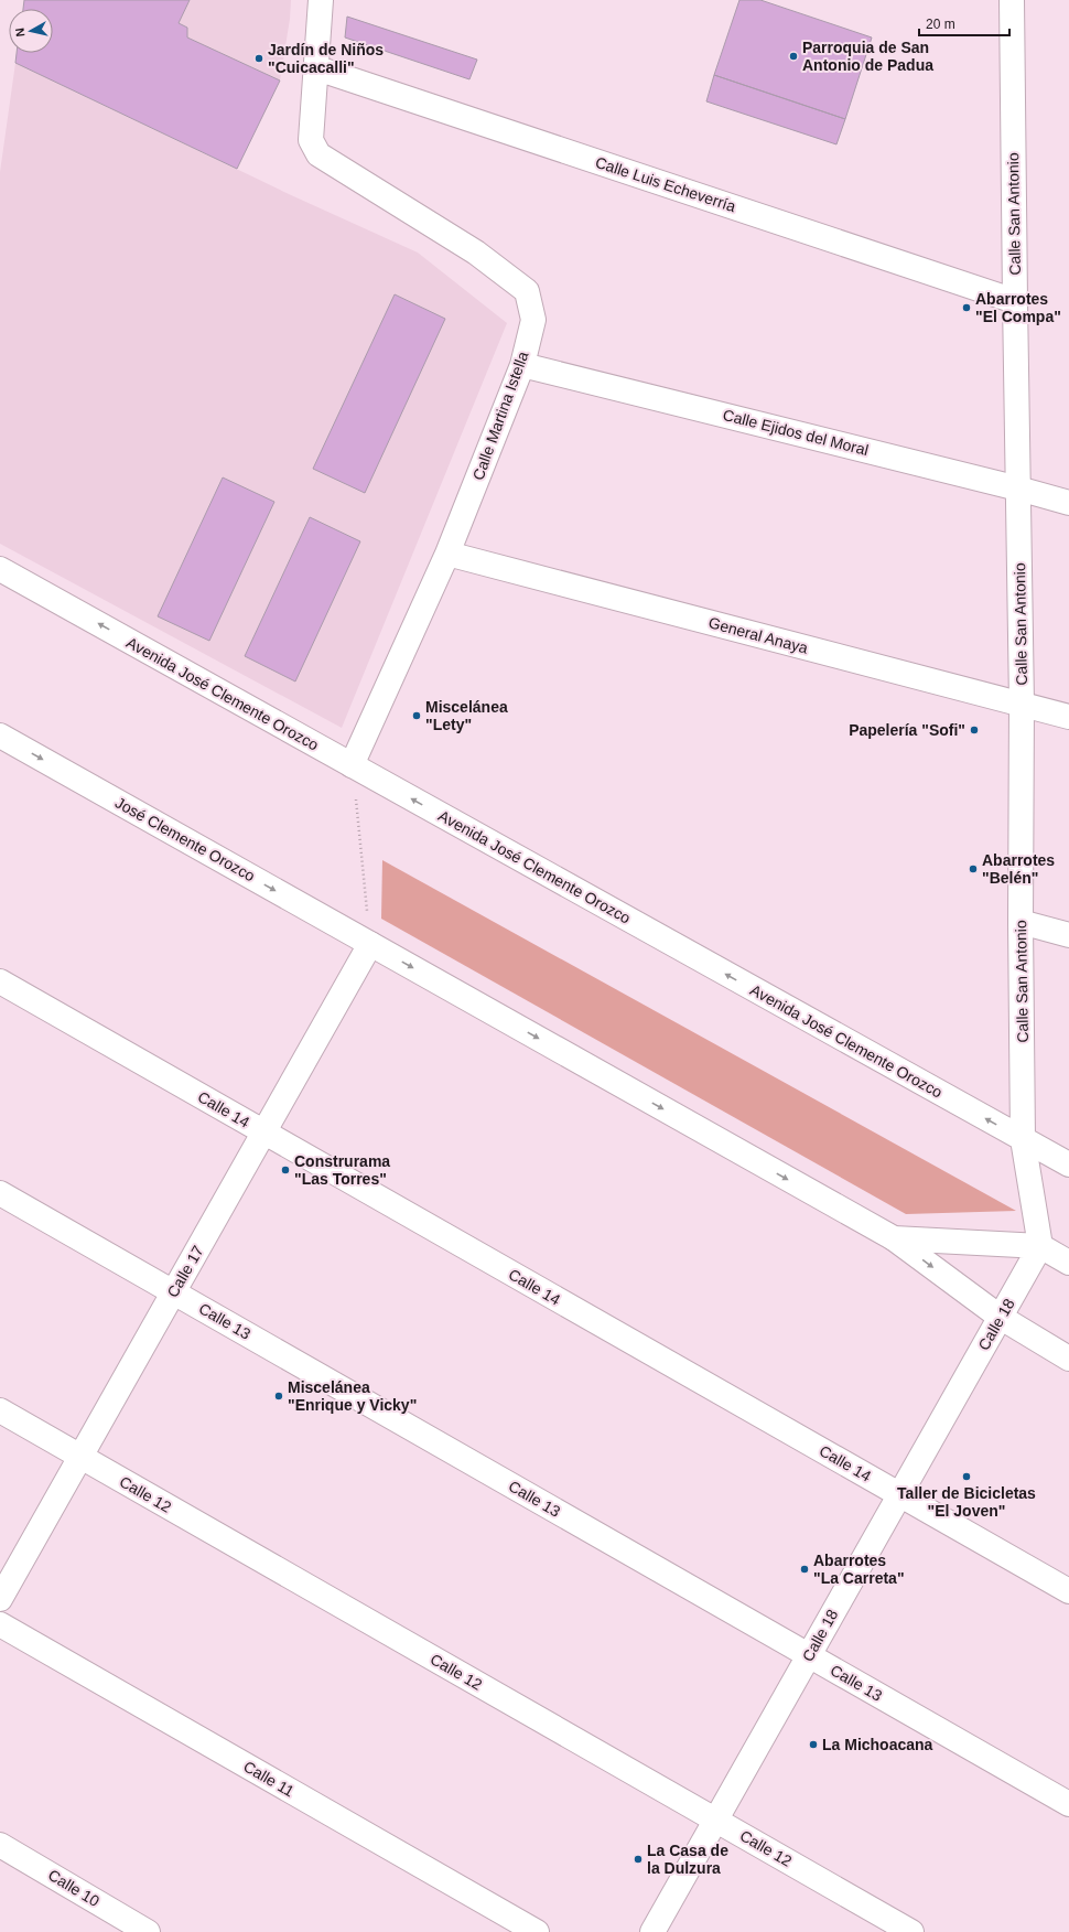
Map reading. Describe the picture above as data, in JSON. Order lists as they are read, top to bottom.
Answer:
{
  "streets": {
    "street": [
      "Calle Luis Echeverría",
      "Calle San Antonio",
      "Calle Martina Istella",
      "Calle Ejidos del Moral",
      "General Anaya",
      "Avenida José Clemente Orozco",
      "José Clemente Orozco",
      "Calle 14",
      "Calle 17",
      "Calle 13",
      "Calle 18",
      "Calle 12",
      "Calle 11",
      "Calle 10"
    ]
  },
  "crossings": [
    ["Calle Luis Echeverría", "Calle San Antonio"],
    ["Calle Luis Echeverría", "Calle Martina Istella"],
    ["Calle San Antonio", "Calle Ejidos del Moral"],
    ["Calle San Antonio", "General Anaya"],
    ["Calle San Antonio", "Avenida José Clemente Orozco"],
    ["Calle San Antonio", "Calle 18"],
    ["Calle Martina Istella", "Calle Ejidos del Moral"],
    ["Calle Martina Istella", "General Anaya"],
    ["Calle Martina Istella", "Avenida José Clemente Orozco"],
    ["José Clemente Orozco", "Calle 17"],
    ["Calle 14", "Calle 17"],
    ["Calle 14", "Calle 18"],
    ["Calle 17", "Calle 13"],
    ["Calle 17", "Calle 12"],
    ["Calle 13", "Calle 18"],
    ["Calle 18", "Calle 12"]
  ],
  "one_way": ["José Clemente Orozco"],
  "places": [
    "Parroquia de San Antonio de Padua",
    "Jardín de Niños \"Cuicacalli\"",
    "Abarrotes \"El Compa\"",
    "Miscelánea \"Lety\"",
    "Papelería \"Sofi\"",
    "Abarrotes \"Belén\"",
    "Construrama \"Las Torres\"",
    "Miscelánea \"Enrique y Vicky\"",
    "Taller de Bicicletas \"El Joven\"",
    "Abarrotes \"La Carreta\"",
    "La Michoacana",
    "La Casa de la Dulzura"
  ],
  "scale_bar": "20 m",
  "north": "left"
}
